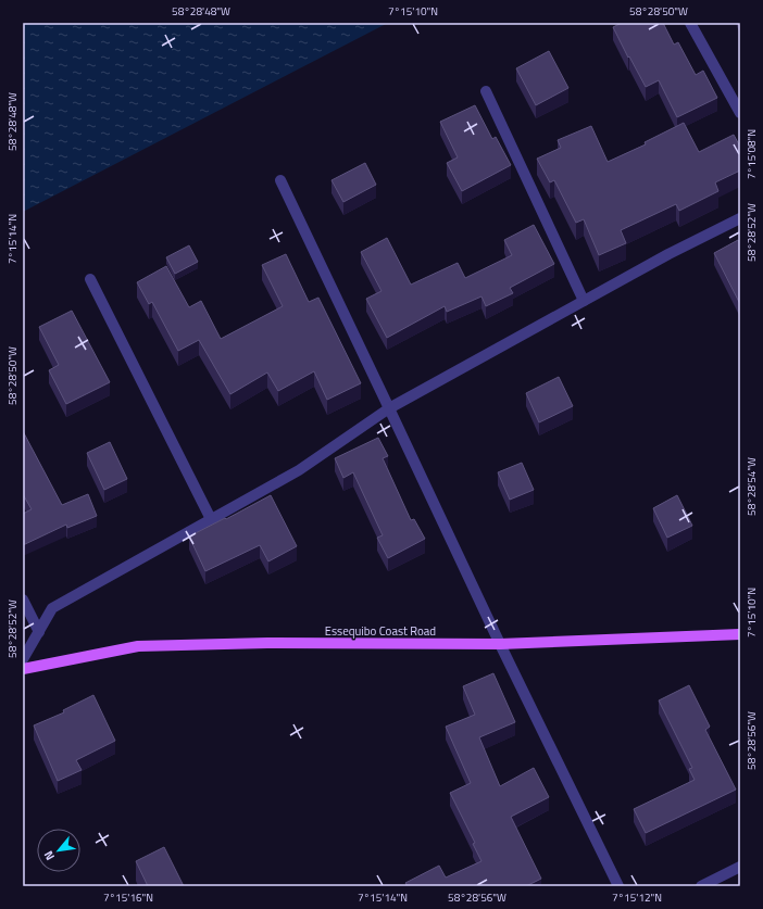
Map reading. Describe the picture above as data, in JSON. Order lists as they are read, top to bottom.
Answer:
{
  "streets": {
    "main road": ["Essequibo Coast Road"]
  },
  "north": "bottom left",
  "coordinates": [
    "58°28'48\"W",
    "7°15'10\"N",
    "58°28'50\"W",
    "7°15'08\"N",
    "58°28'52\"W",
    "7°15'14\"N",
    "58°28'54\"W",
    "58°28'56\"W",
    "7°15'16\"N",
    "7°15'12\"N"
  ]
}
